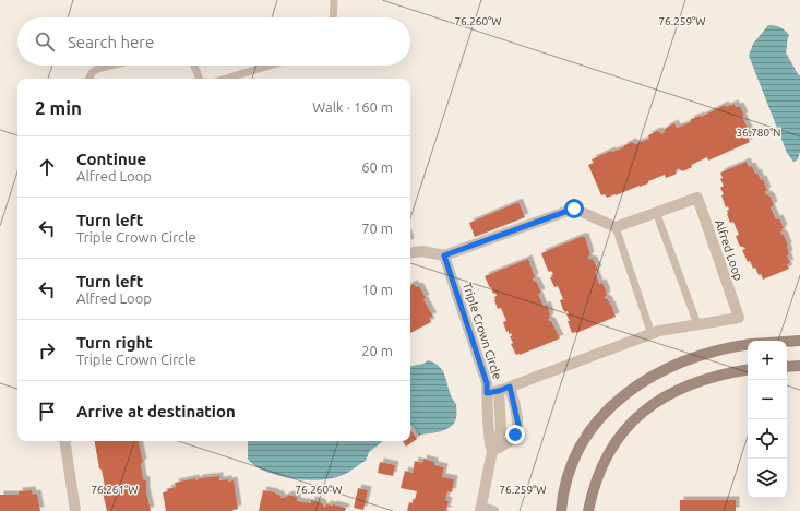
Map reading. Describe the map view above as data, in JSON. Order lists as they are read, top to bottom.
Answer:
{
  "streets": {
    "street": ["Alfred Loop", "Triple Crown Circle"]
  },
  "crossings": [
    ["Alfred Loop", "Triple Crown Circle"]
  ],
  "page": {
    "search": "Search here",
    "heading": ["2 min", "Walk · 160 m"],
    "list": [
      ["Continue", "Alfred Loop", "60 m"],
      ["Turn left", "Triple Crown Circle", "70 m"],
      ["Turn left", "Alfred Loop", "10 m"],
      ["Turn right", "Triple Crown Circle", "20 m"],
      "Arrive at destination"
    ],
    "map_buttons": ["+", "−"]
  },
  "coordinates": [
    "76.260°W",
    "76.259°W",
    "36.780°N",
    "76.261°W"
  ]
}
